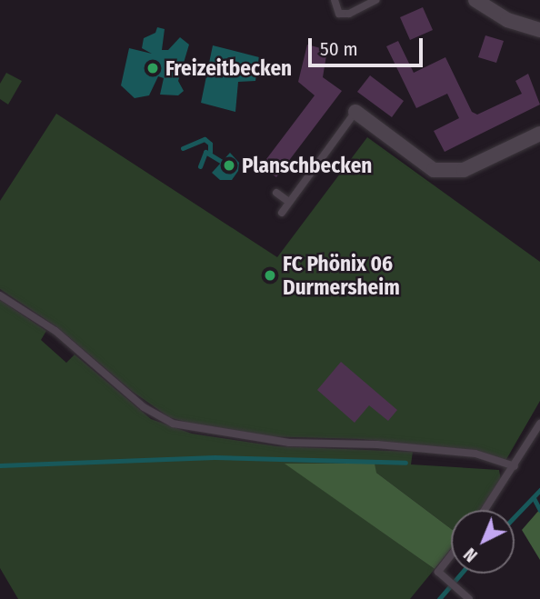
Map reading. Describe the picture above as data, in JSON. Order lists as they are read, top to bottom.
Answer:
{
  "places": ["Freizeitbecken", "Planschbecken", "FC Phönix 06 Durmersheim"],
  "scale_bar": "50 m",
  "north": "bottom left"
}
